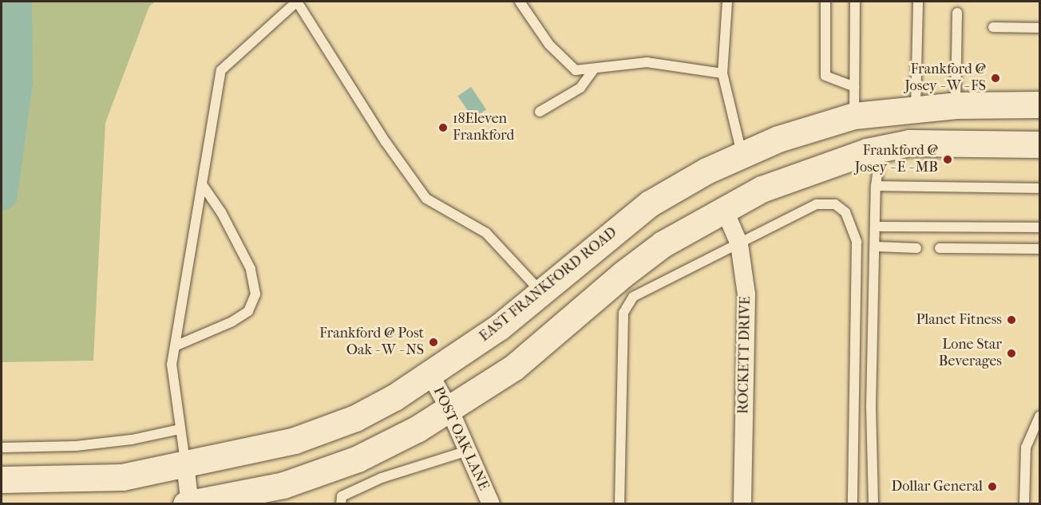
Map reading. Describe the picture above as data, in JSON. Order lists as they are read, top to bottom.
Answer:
{
  "streets": {
    "main road": ["EAST FRANKFORD ROAD"],
    "street": ["ROCKETT DRIVE", "POST OAK LANE"]
  },
  "crossings": [
    ["EAST FRANKFORD ROAD", "POST OAK LANE"]
  ],
  "places": [
    "Frankford @ Josey - W - FS",
    "18Eleven Frankford",
    "Frankford @ Josey - E - MB",
    "Planet Fitness",
    "Frankford @ Post Oak - W - NS",
    "Lone Star Beverages",
    "Dollar General"
  ]
}
